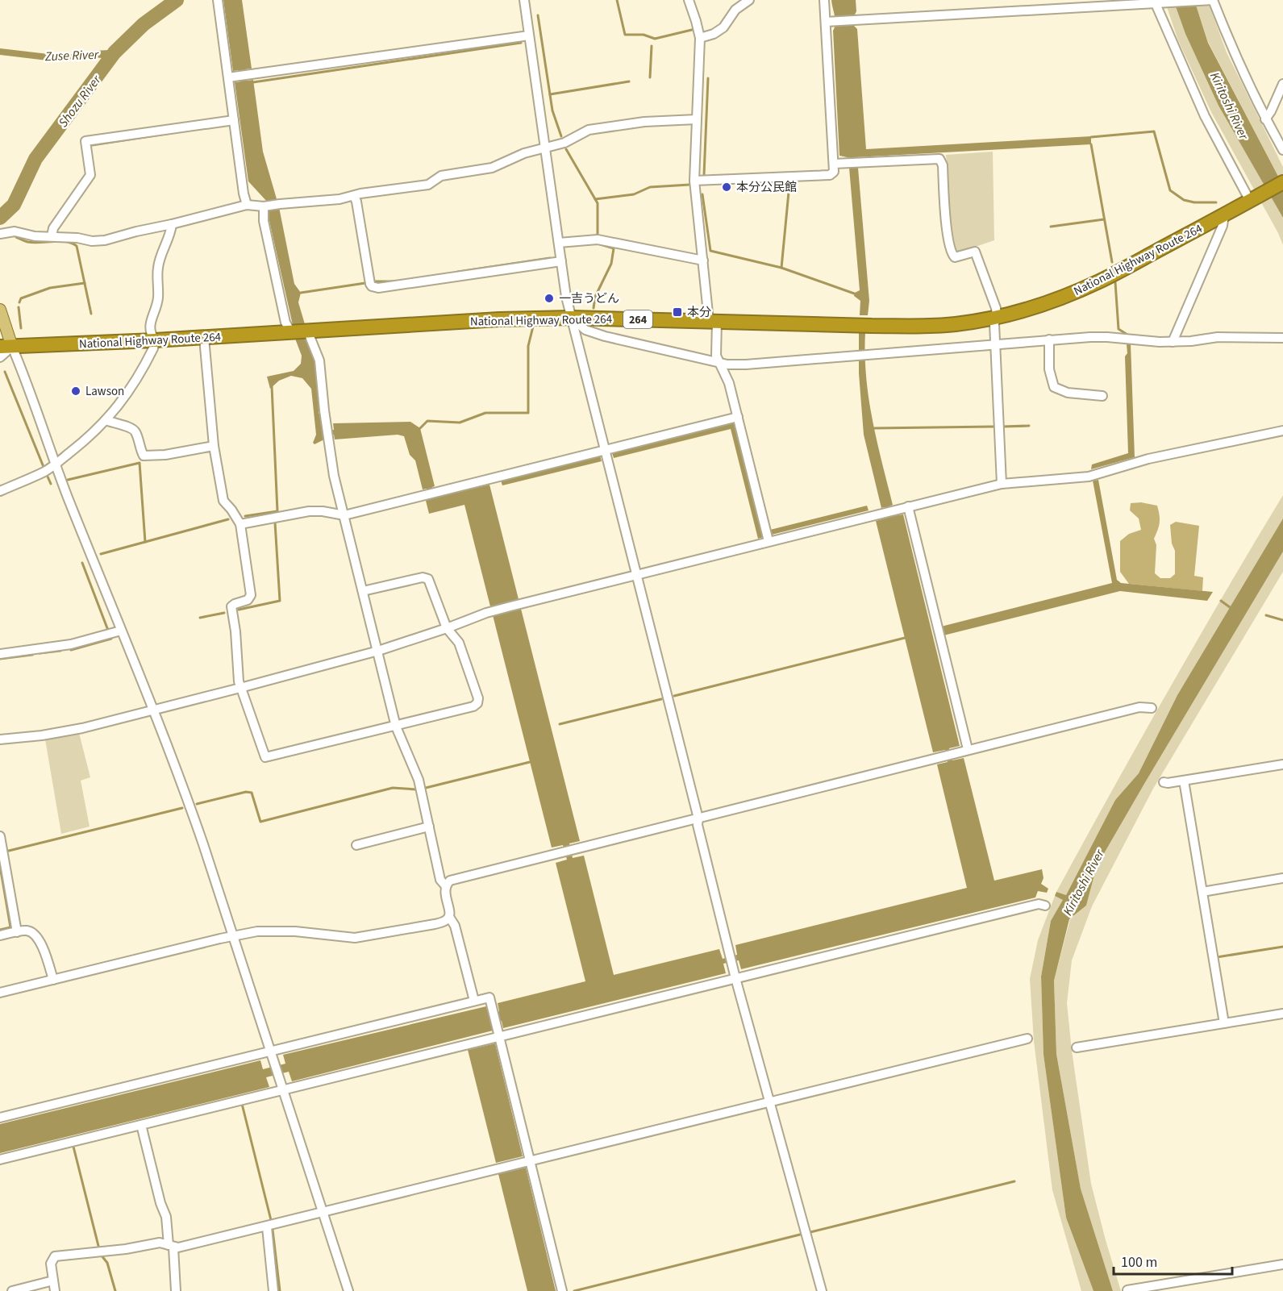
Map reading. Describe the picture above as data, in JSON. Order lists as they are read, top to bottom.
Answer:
{
  "streets": {
    "highway": ["National Highway Route 264", "264"]
  },
  "water": ["Zuse River", "Shozu River", "Kiritoshi River"],
  "places": {
    "other": ["本分公民館", "一吉うどん", "Lawson"],
    "transit": ["本分"]
  },
  "scale_bar": "100 m"
}
